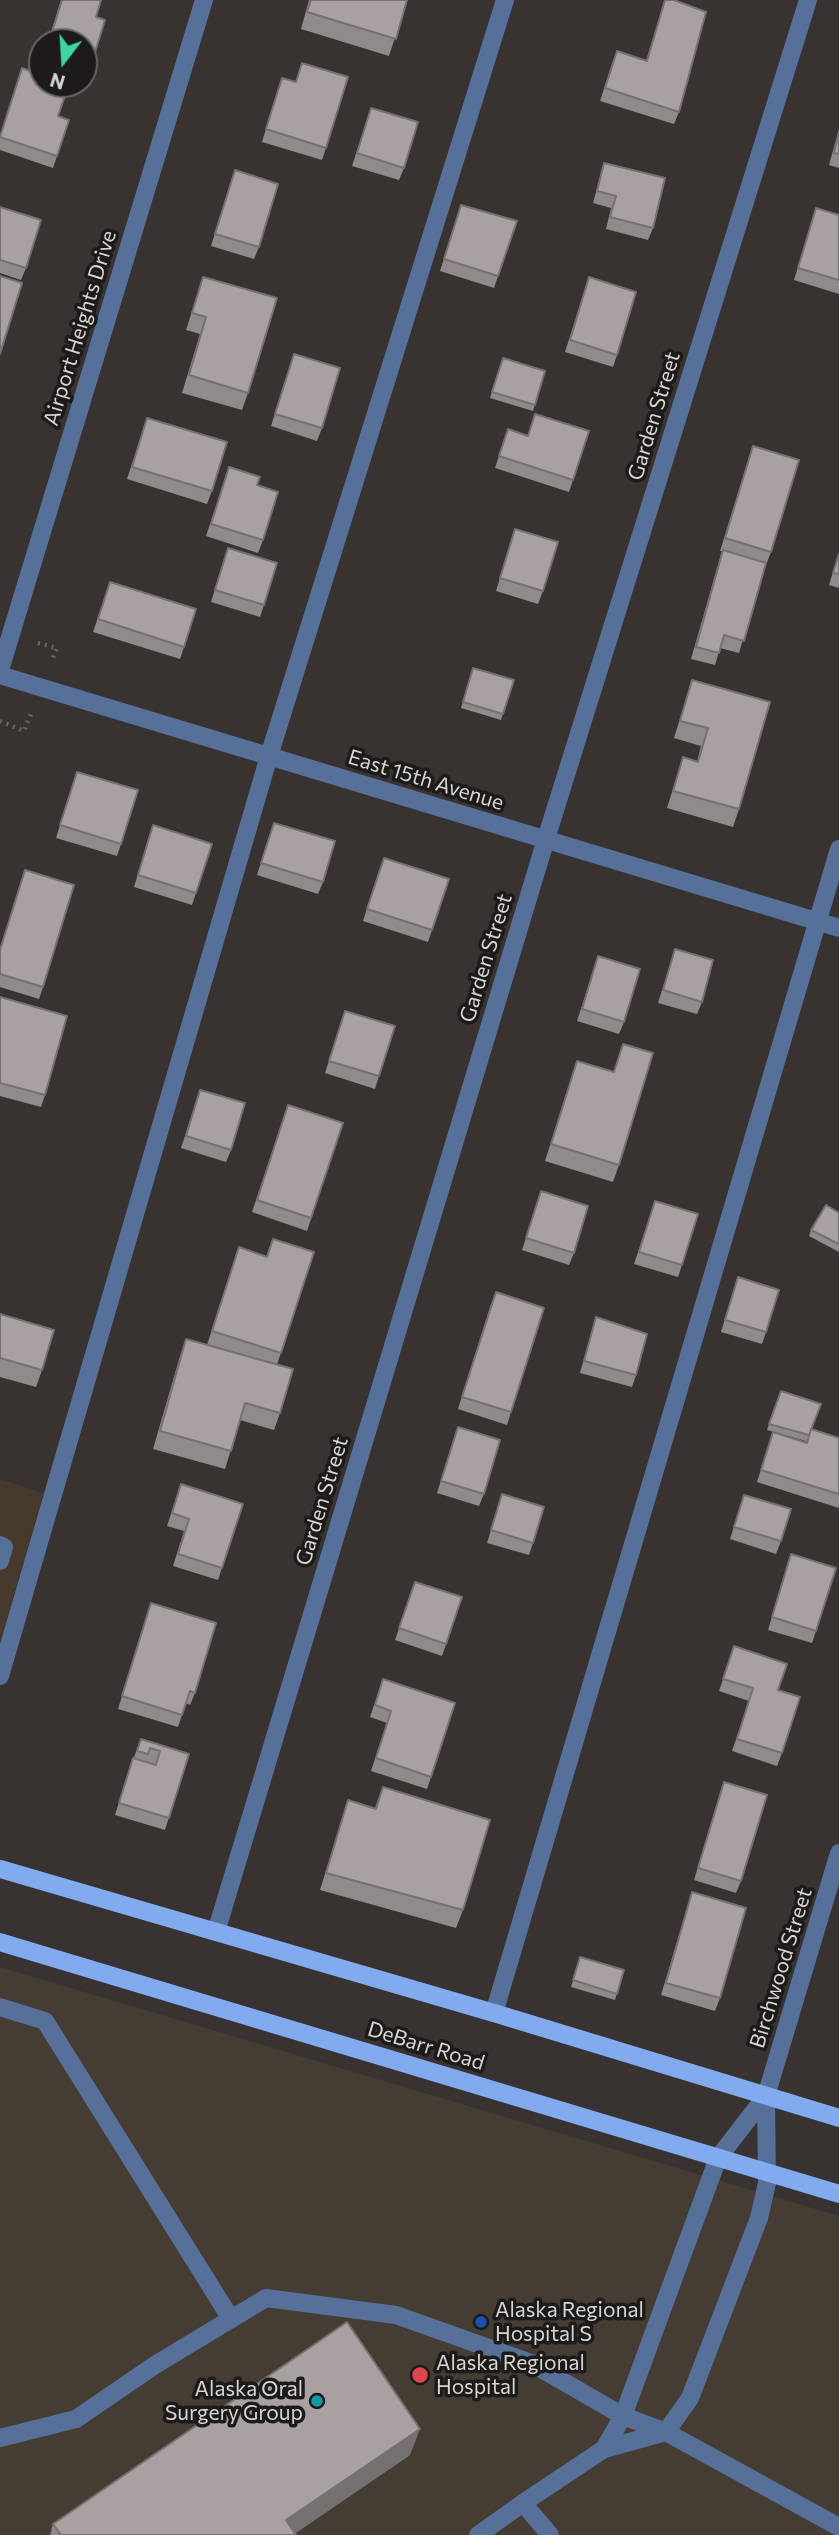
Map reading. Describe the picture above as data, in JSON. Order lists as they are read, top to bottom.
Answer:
{
  "streets": {
    "main road": ["DeBarr Road"],
    "street": [
      "Airport Heights Drive",
      "Garden Street",
      "East 15th Avenue",
      "Birchwood Street"
    ]
  },
  "crossings": [
    ["Airport Heights Drive", "East 15th Avenue"],
    ["Garden Street", "East 15th Avenue"]
  ],
  "places": ["Alaska Regional Hospital S", "Alaska Regional Hospital", "Alaska Oral Surgery Group"],
  "north": "bottom"
}
